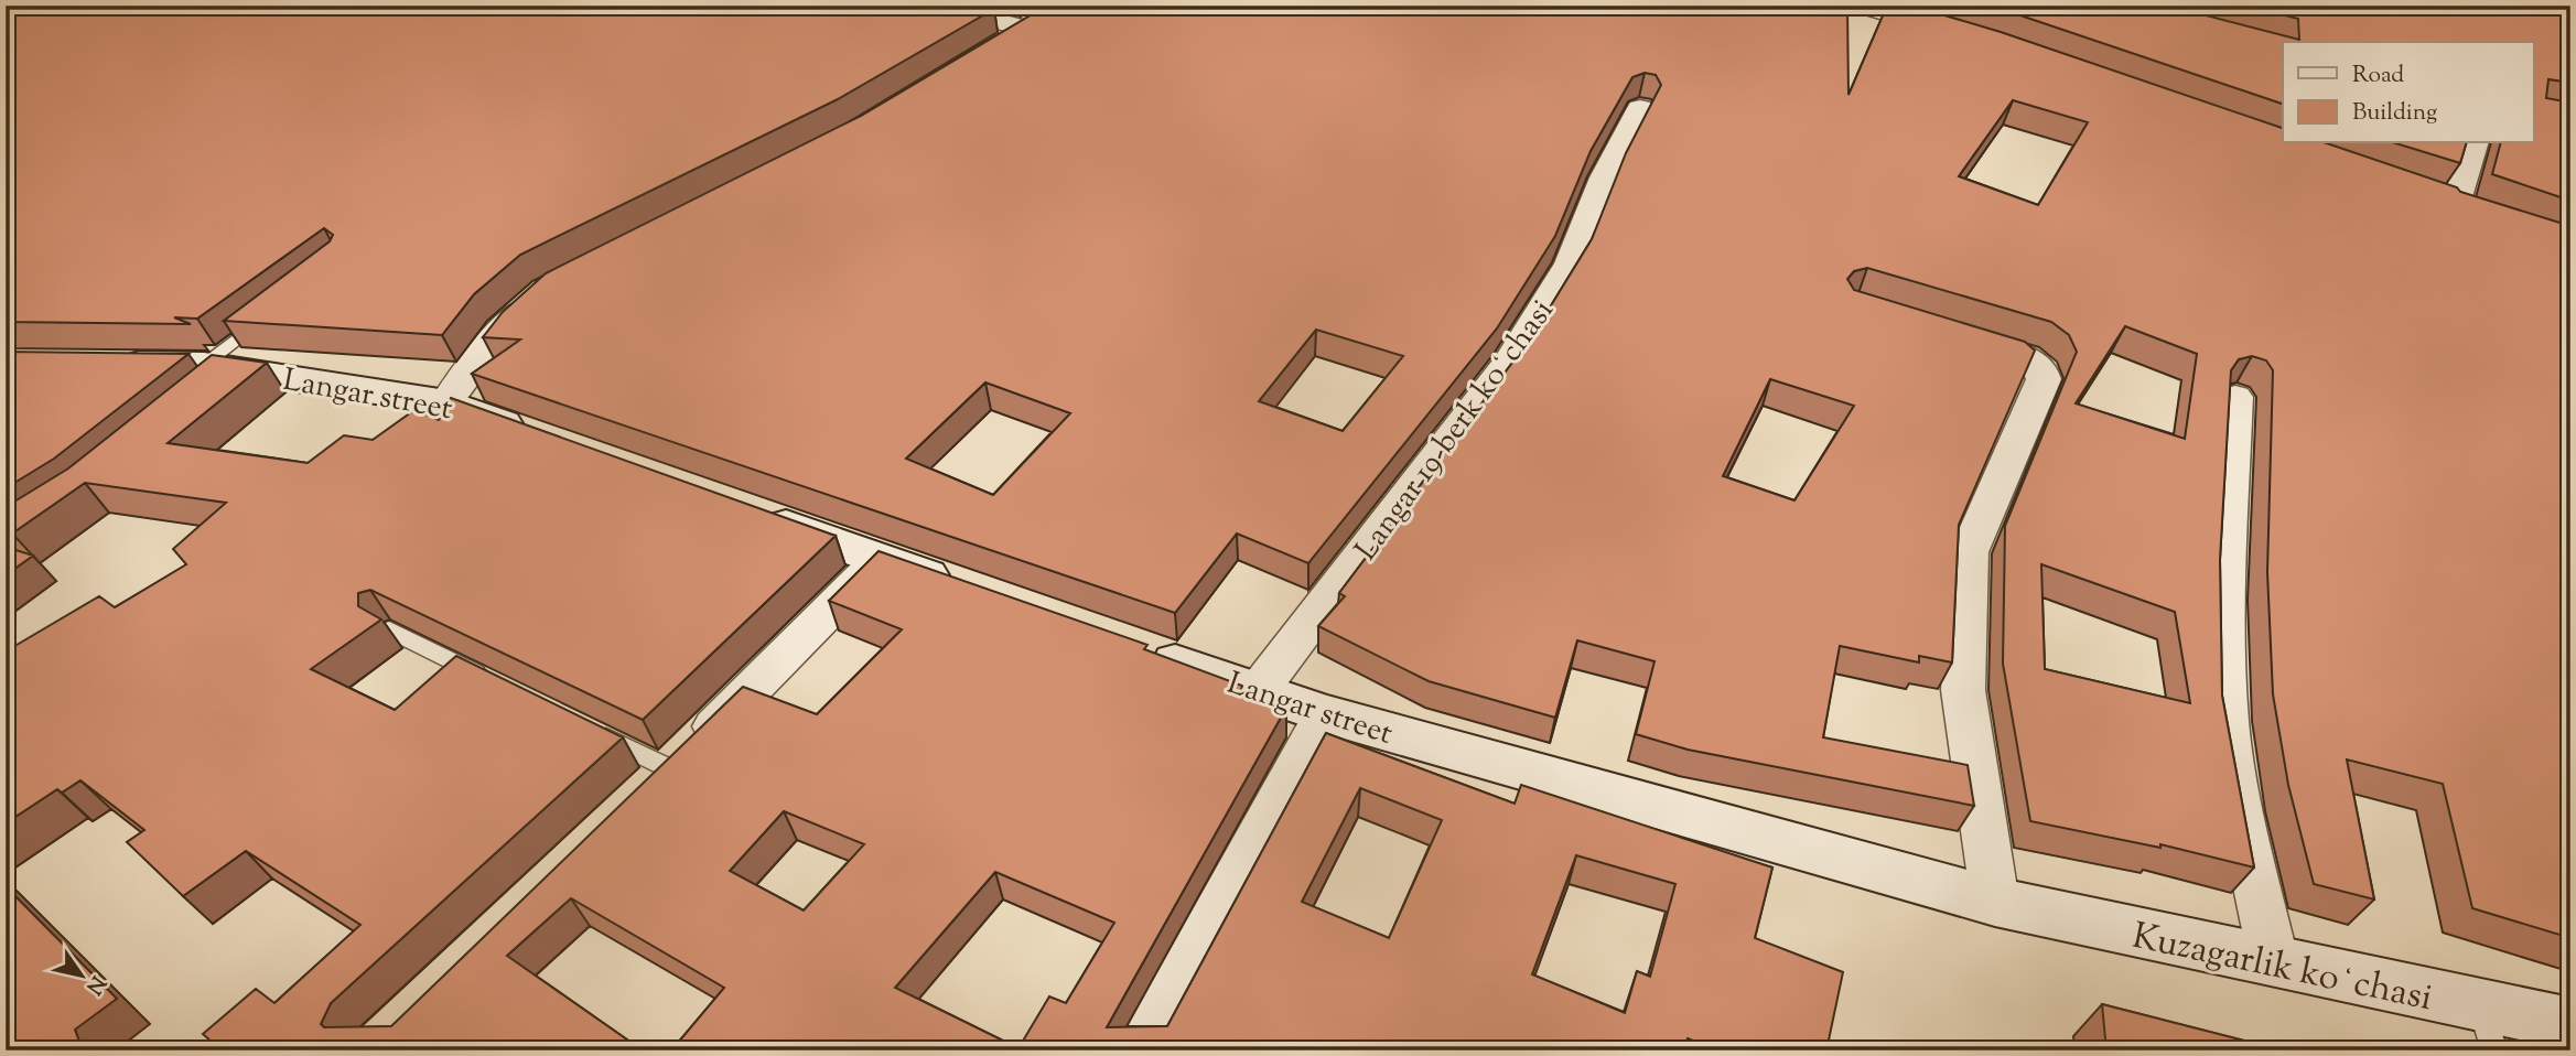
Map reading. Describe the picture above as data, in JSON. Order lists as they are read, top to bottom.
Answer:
{
  "streets": {
    "street": ["Langar street", "Langar 19-berk koʻchasi", "Kuzagarlik koʻchasi"]
  },
  "crossings": [
    ["Langar street", "Langar 19-berk koʻchasi"],
    ["Langar street", "Kuzagarlik koʻchasi"]
  ],
  "legend": ["Road", "Building"],
  "north": "bottom right"
}
